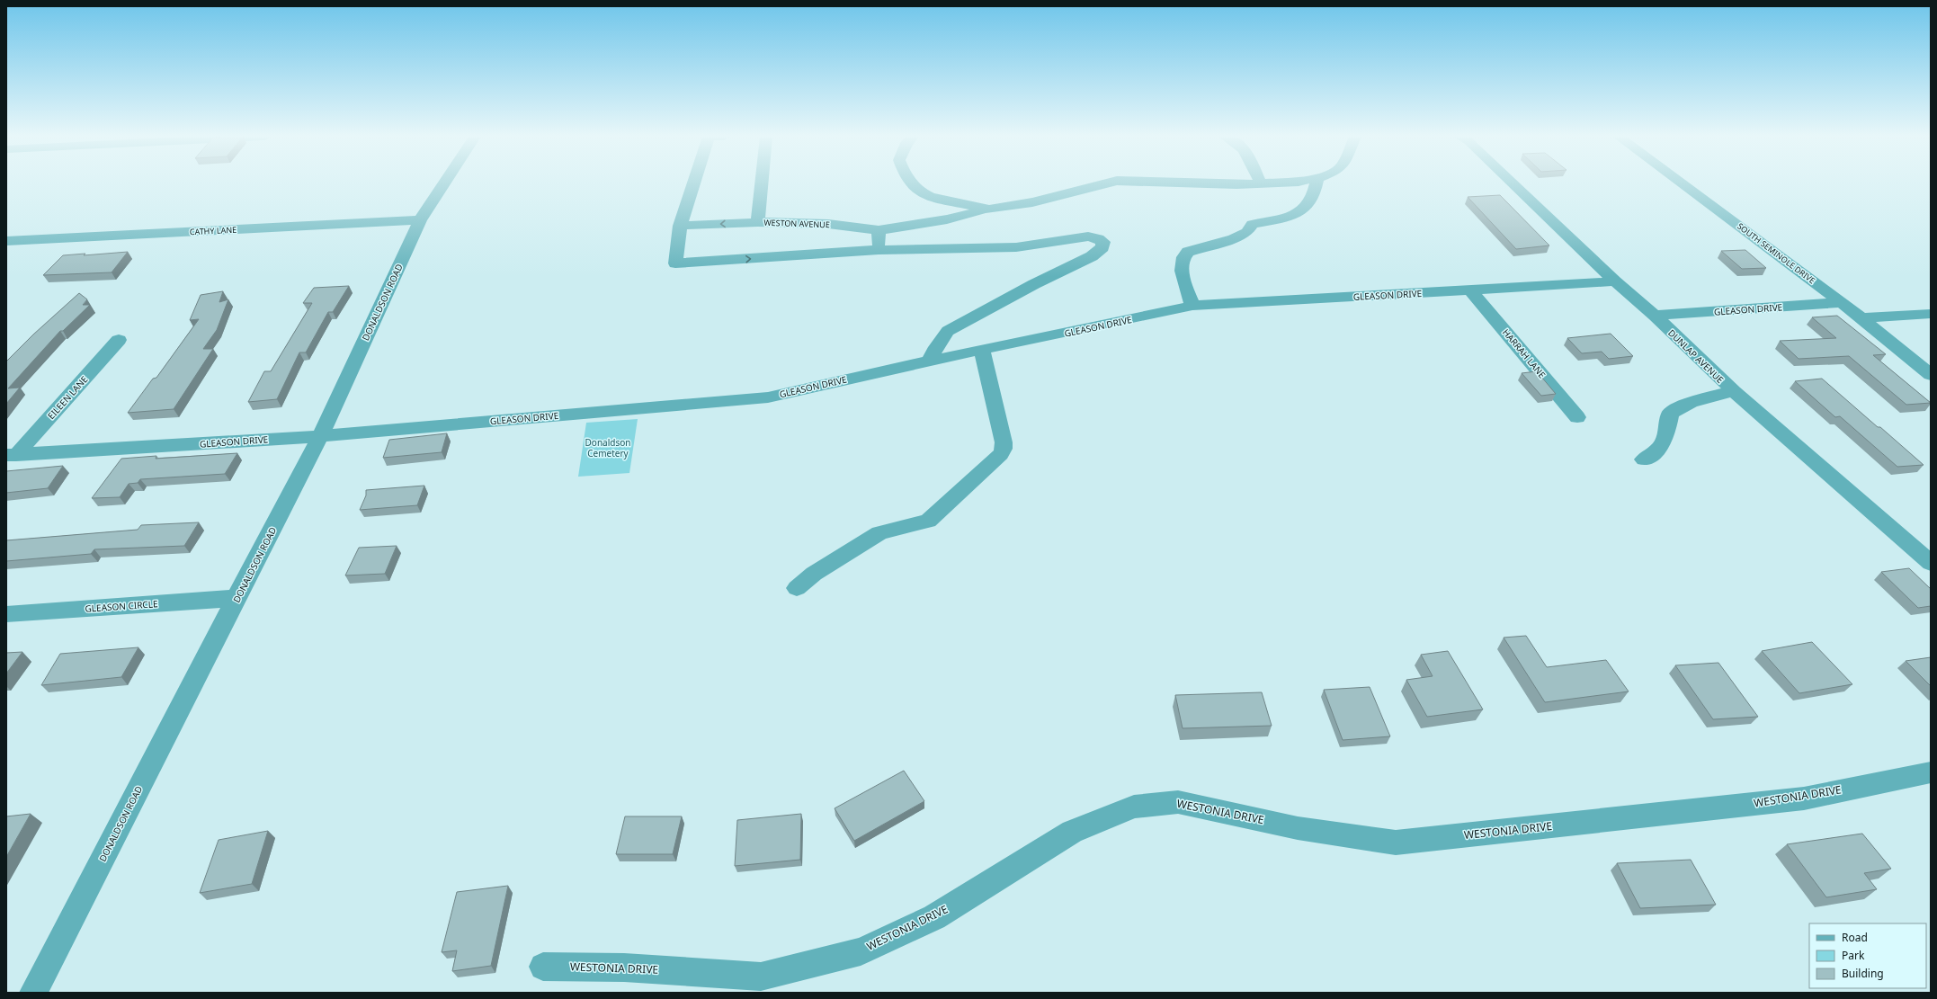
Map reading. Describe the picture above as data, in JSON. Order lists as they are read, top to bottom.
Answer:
{
  "streets": {
    "street": [
      "WESTON AVENUE",
      "CATHY LANE",
      "SOUTH SEMINOLE DRIVE",
      "GLEASON DRIVE",
      "DONALDSON ROAD",
      "HARRAH LANE",
      "DUNLAP AVENUE",
      "EILEEN LANE",
      "GLEASON CIRCLE",
      "WESTONIA DRIVE"
    ]
  },
  "crossings": [
    ["CATHY LANE", "DONALDSON ROAD"],
    ["SOUTH SEMINOLE DRIVE", "GLEASON DRIVE"],
    ["GLEASON DRIVE", "DONALDSON ROAD"],
    ["GLEASON DRIVE", "HARRAH LANE"],
    ["GLEASON DRIVE", "DUNLAP AVENUE"],
    ["GLEASON DRIVE", "EILEEN LANE"],
    ["DONALDSON ROAD", "GLEASON CIRCLE"]
  ],
  "parks": ["Donaldson Cemetery"],
  "legend": ["Road", "Park", "Building"]
}
